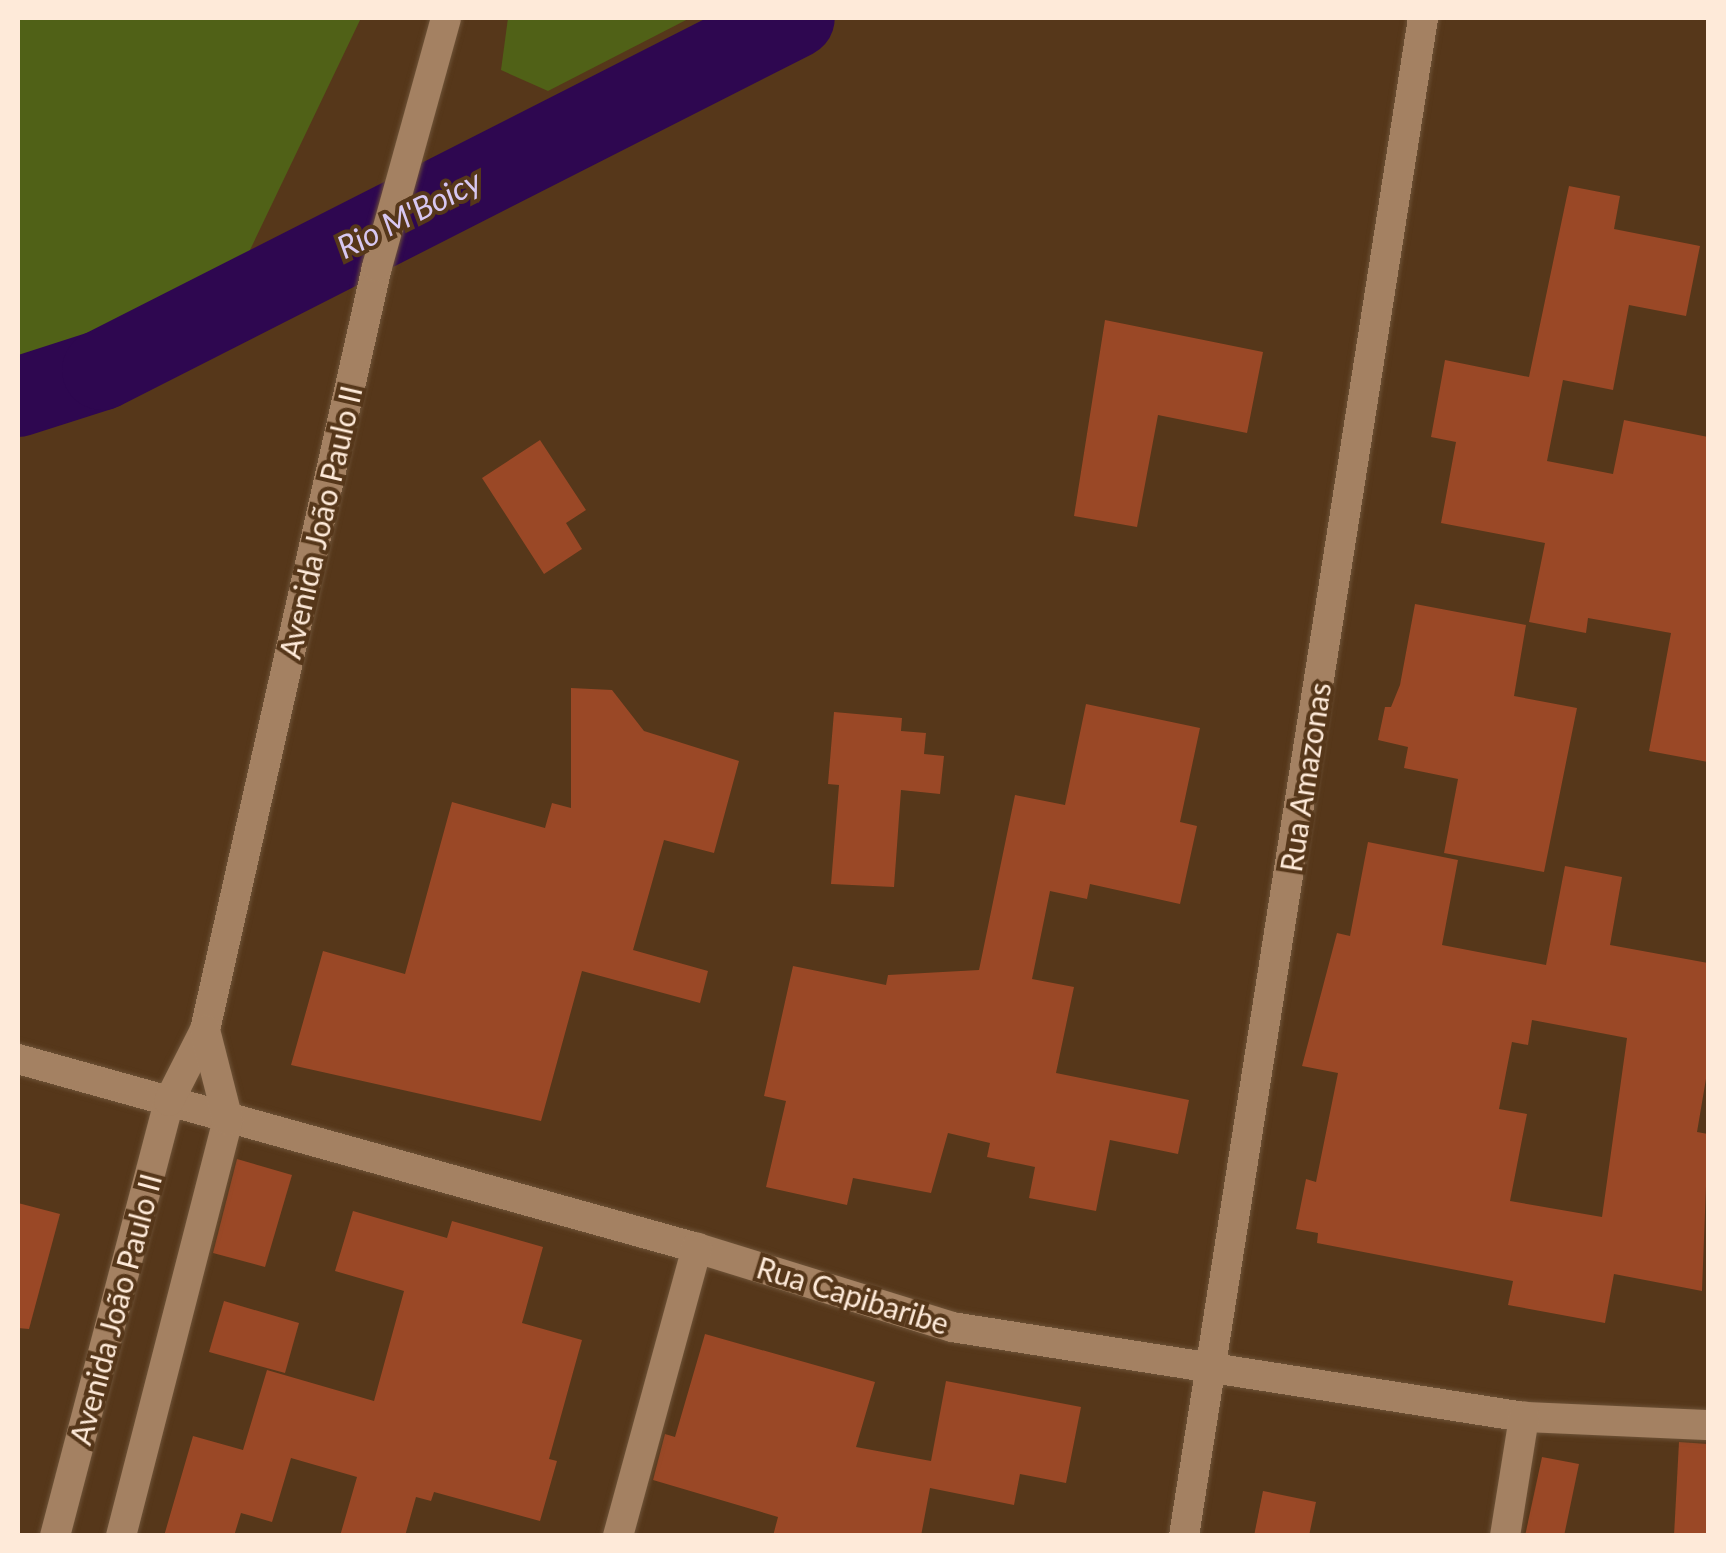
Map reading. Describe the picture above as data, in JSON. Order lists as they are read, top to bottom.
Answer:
{
  "streets": {
    "street": ["Avenida João Paulo II", "Rua Amazonas", "Rua Capibaribe"]
  },
  "crossings": [
    ["Avenida João Paulo II", "Rua Capibaribe"],
    ["Rua Amazonas", "Rua Capibaribe"]
  ],
  "water": ["Rio M'Boicy"]
}
